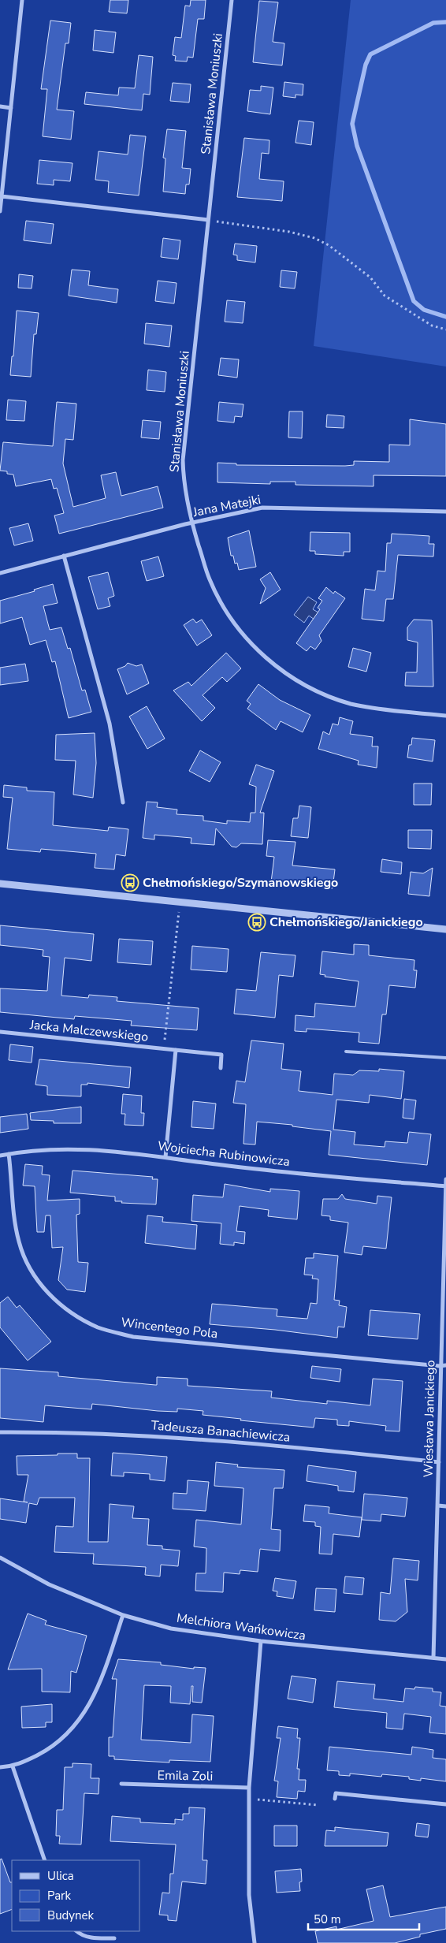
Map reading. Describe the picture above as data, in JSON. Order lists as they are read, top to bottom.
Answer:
{
  "streets": {
    "street": [
      "Stanisława Moniuszki",
      "Jana Matejki",
      "Jacka Malczewskiego",
      "Wojciecha Rubinowicza",
      "Wincentego Pola",
      "Wiesława Janickiego",
      "Tadeusza Banachiewicza",
      "Melchiora Wańkowicza",
      "Emila Zoli"
    ]
  },
  "crossings": [
    ["Stanisława Moniuszki", "Jana Matejki"],
    ["Wojciecha Rubinowicza", "Wincentego Pola"],
    ["Wojciecha Rubinowicza", "Wiesława Janickiego"],
    ["Wincentego Pola", "Wiesława Janickiego"],
    ["Wiesława Janickiego", "Tadeusza Banachiewicza"],
    ["Wiesława Janickiego", "Melchiora Wańkowicza"]
  ],
  "places": {
    "bus stop": ["Chełmońskiego/Szymanowskiego", "Chełmońskiego/Janickiego"]
  },
  "legend": ["Ulica", "Park", "Budynek"],
  "scale_bar": "50 m"
}
